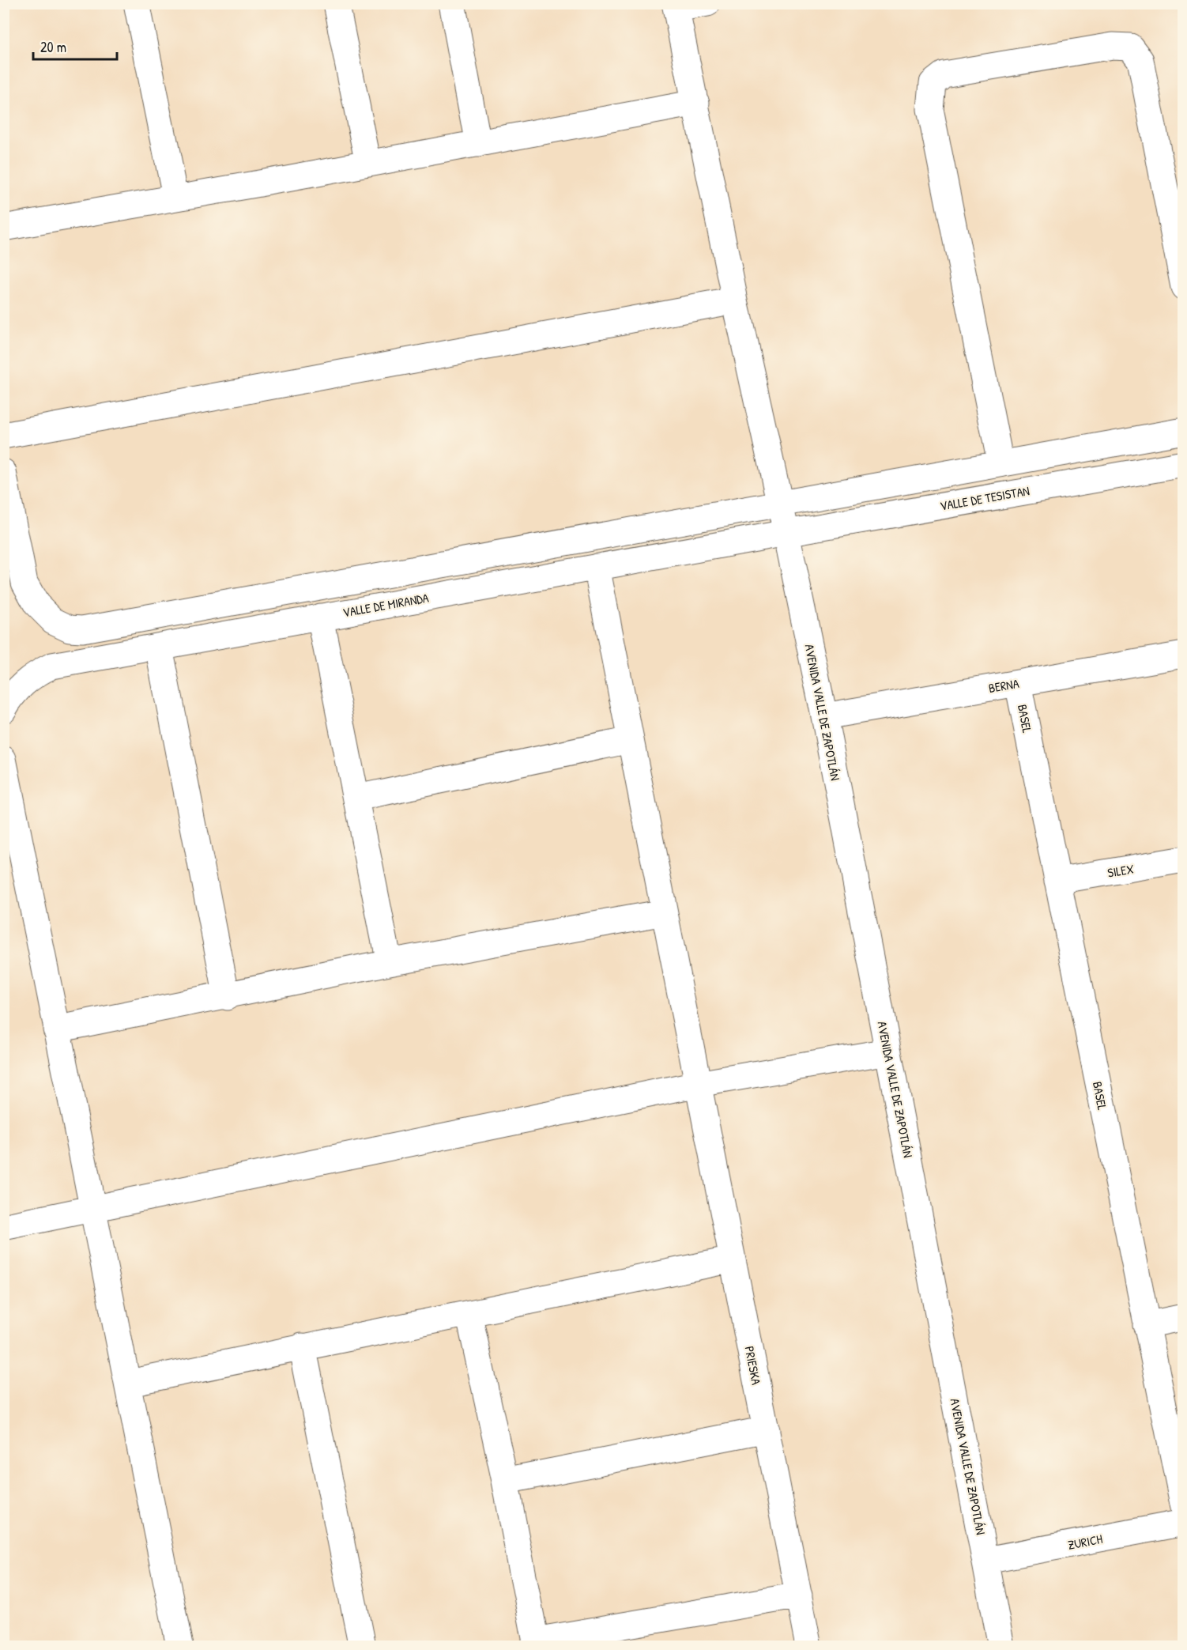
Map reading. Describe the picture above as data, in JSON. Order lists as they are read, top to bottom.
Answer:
{
  "streets": {
    "street": [
      "VALLE DE TESISTAN",
      "VALLE DE MIRANDA",
      "BERNA",
      "AVENIDA VALLE DE ZAPOTLÁN",
      "BASEL",
      "SILEX",
      "PRIESKA",
      "ZURICH"
    ]
  },
  "crossings": [
    ["VALLE DE TESISTAN", "VALLE DE MIRANDA"],
    ["VALLE DE TESISTAN", "AVENIDA VALLE DE ZAPOTLÁN"],
    ["VALLE DE MIRANDA", "AVENIDA VALLE DE ZAPOTLÁN"],
    ["VALLE DE MIRANDA", "PRIESKA"],
    ["BERNA", "AVENIDA VALLE DE ZAPOTLÁN"],
    ["BERNA", "BASEL"],
    ["AVENIDA VALLE DE ZAPOTLÁN", "ZURICH"],
    ["BASEL", "SILEX"]
  ],
  "scale_bar": "20 m"
}
